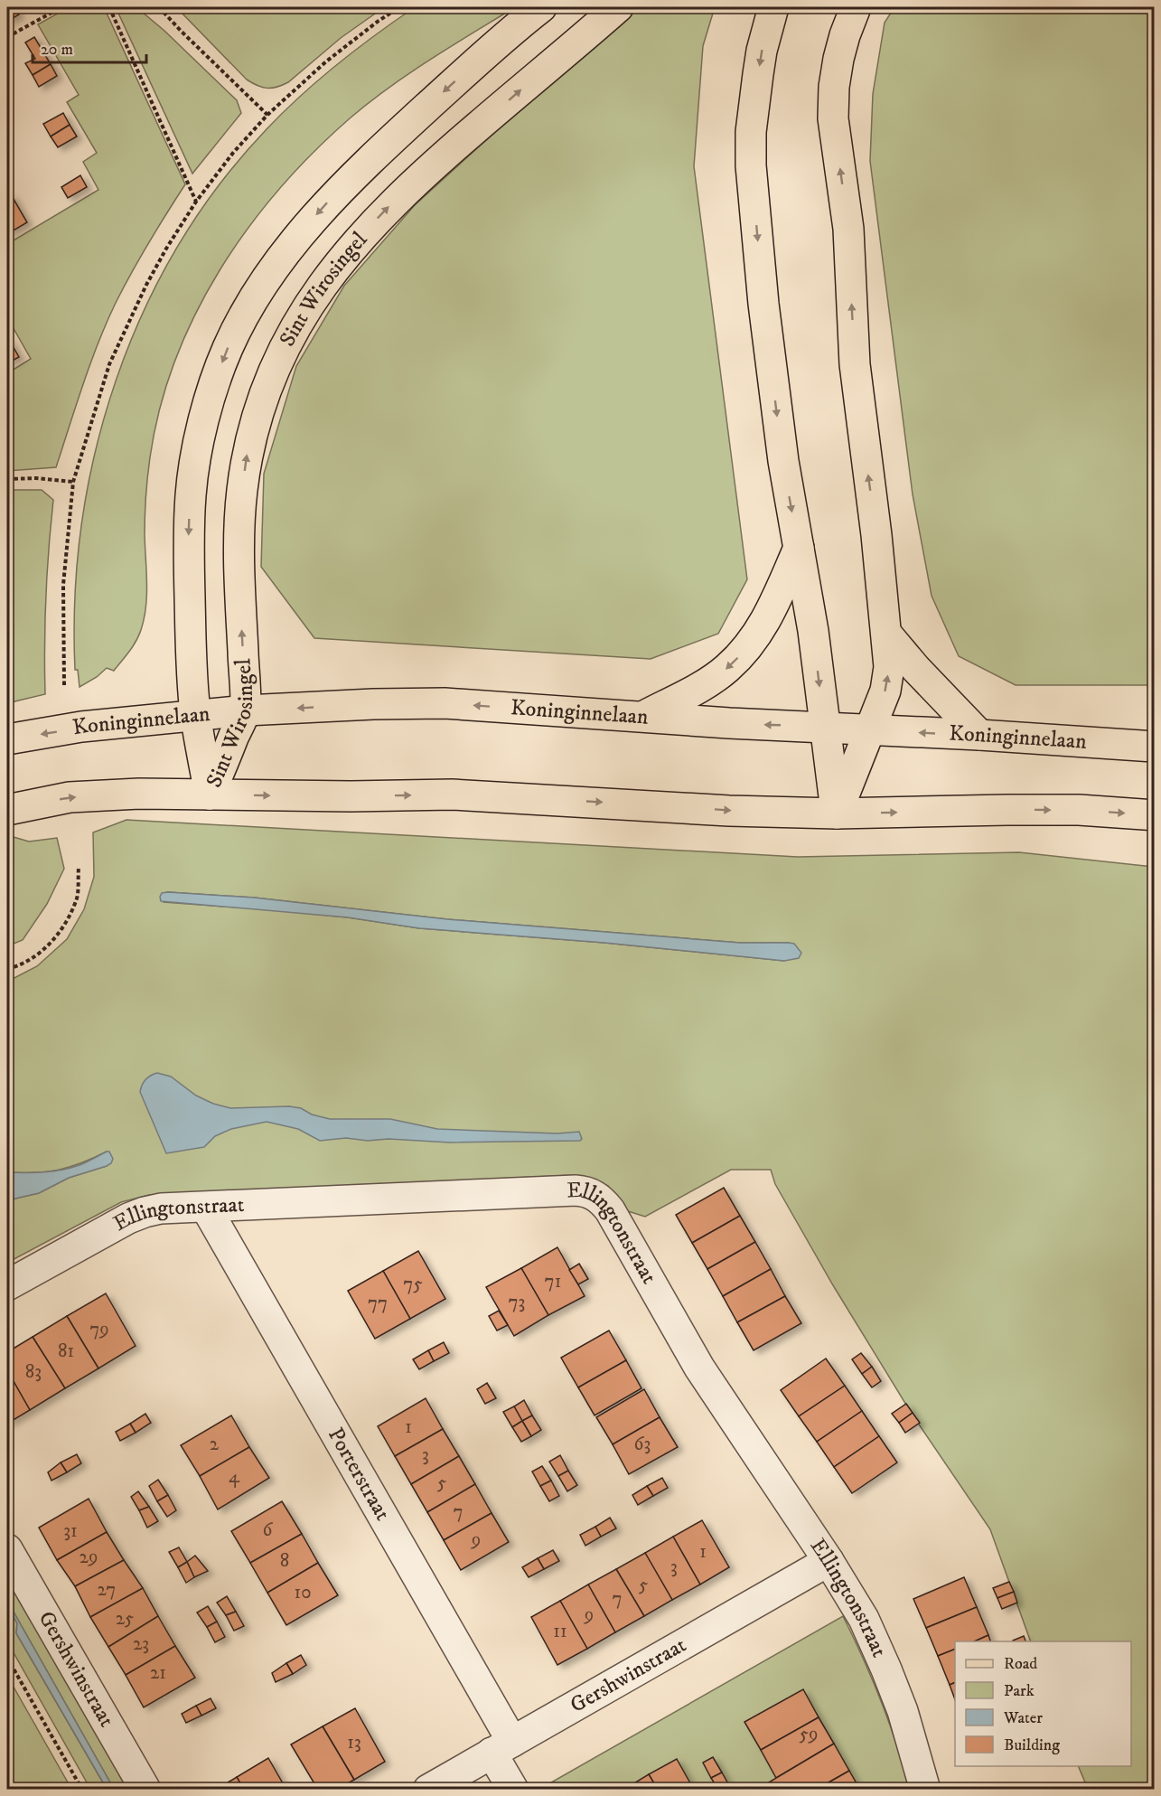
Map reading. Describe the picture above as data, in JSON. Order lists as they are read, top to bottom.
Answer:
{
  "streets": {
    "main road": ["Sint Wirosingel", "Koninginnelaan"],
    "street": ["Ellingtonstraat", "Porterstraat", "Gershwinstraat"]
  },
  "crossings": [
    ["Sint Wirosingel", "Koninginnelaan"],
    ["Ellingtonstraat", "Porterstraat"],
    ["Ellingtonstraat", "Gershwinstraat"],
    ["Porterstraat", "Gershwinstraat"]
  ],
  "house_numbers": [
    "71",
    "75",
    "73",
    "77",
    "79",
    "81",
    "83",
    "1",
    "2",
    "63",
    "3",
    "4",
    "5",
    "7",
    "6",
    "31",
    "9",
    "1",
    "29",
    "8",
    "3",
    "5",
    "27",
    "10",
    "7",
    "9",
    "25",
    "11",
    "23",
    "21",
    "59",
    "13"
  ],
  "legend": [
    "Road",
    "Park",
    "Water",
    "Building"
  ],
  "scale_bar": "20 m"
}
